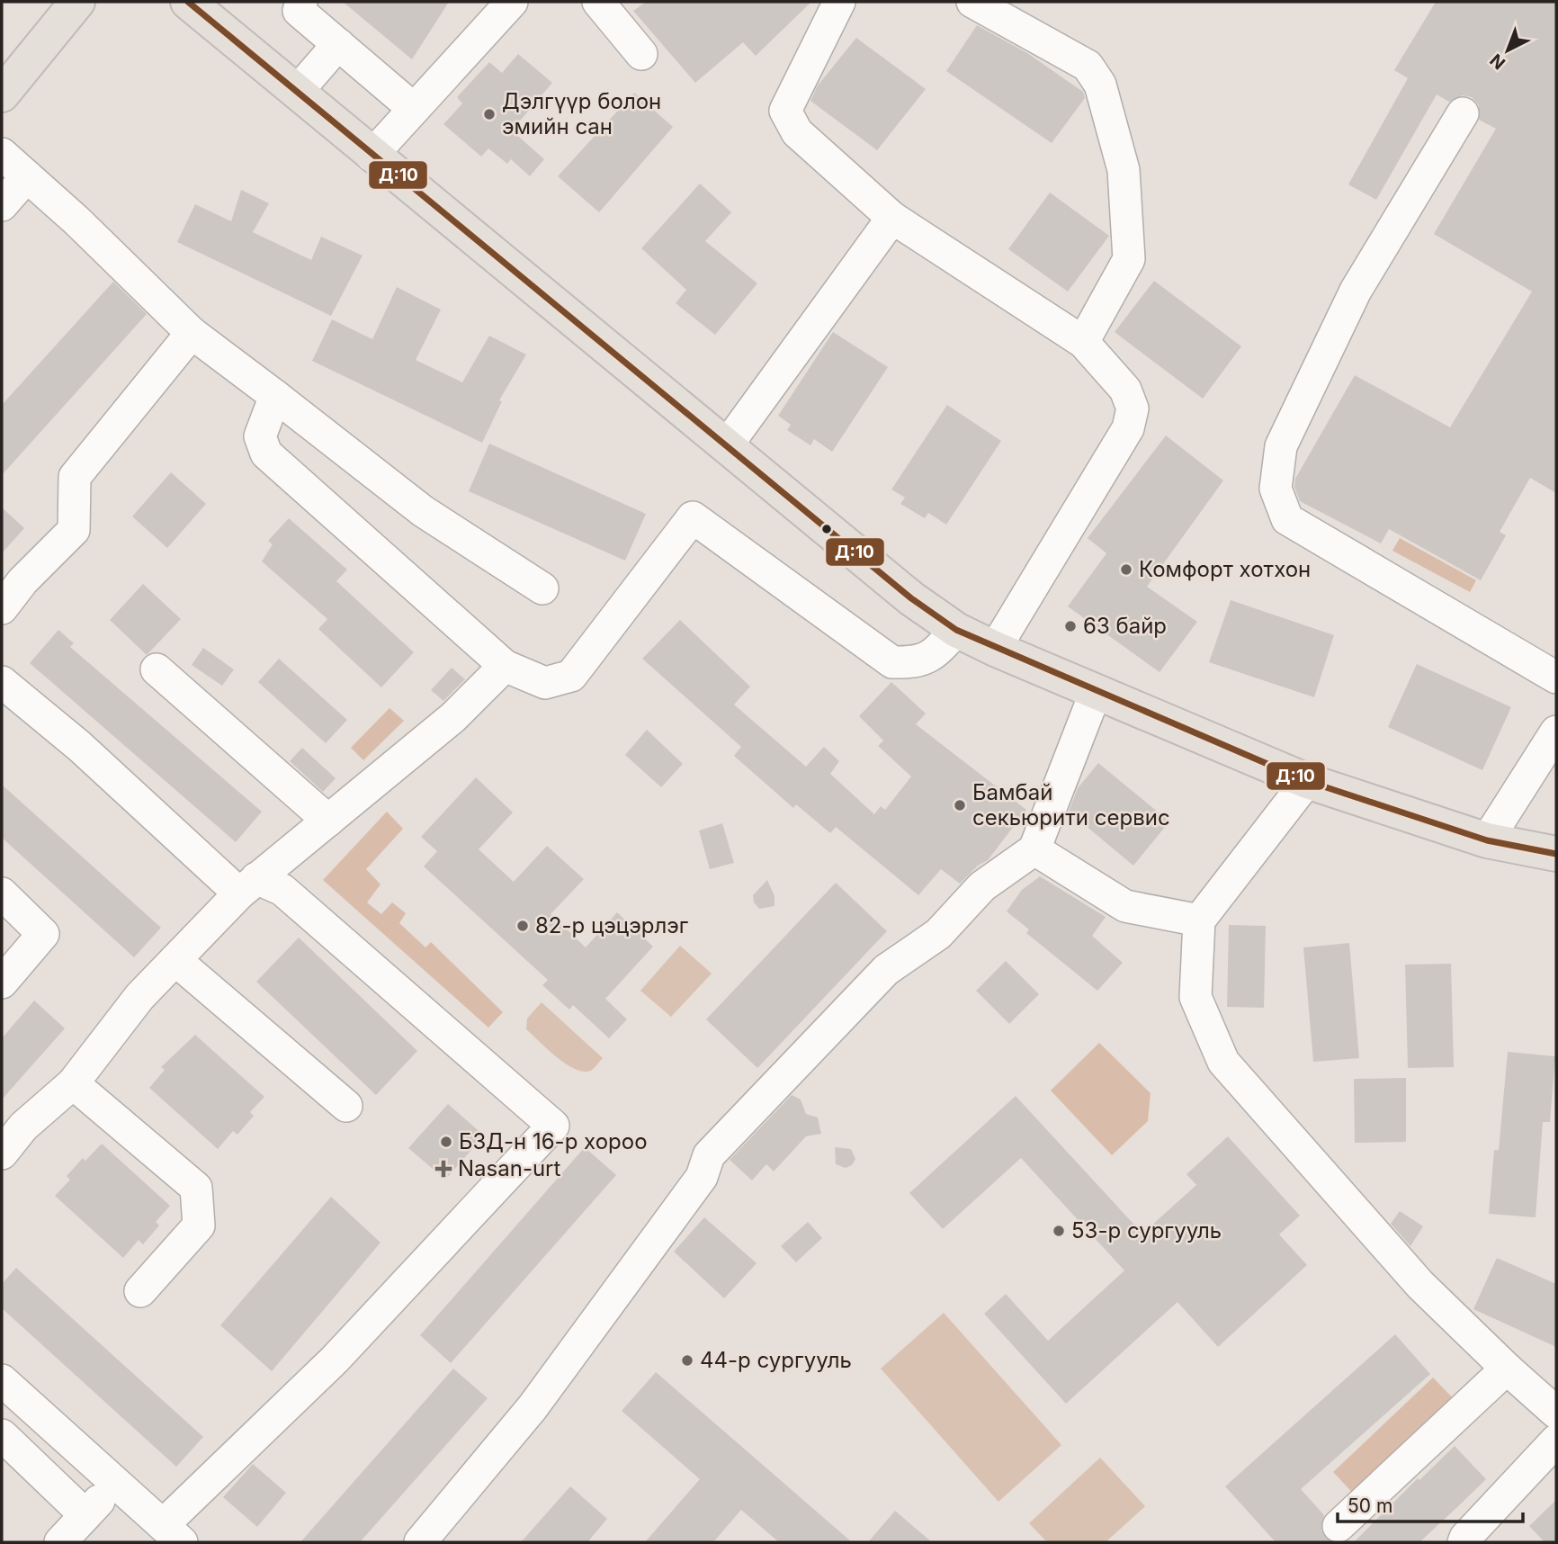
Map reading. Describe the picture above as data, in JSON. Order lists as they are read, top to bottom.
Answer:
{
  "places": {
    "other": [
      "Дэлгүүр болон эмийн сан",
      "Комфорт хотхон",
      "63 байр",
      "Бамбай секьюрити сервис",
      "82-р цэцэрлэг",
      "БЗД-н 16-р хороо",
      "53-р сургууль",
      "44-р сургууль"
    ],
    "health": ["Nasan-urt"]
  },
  "lines": ["transit line Д:10"],
  "scale_bar": "50 m",
  "north": "bottom left"
}
